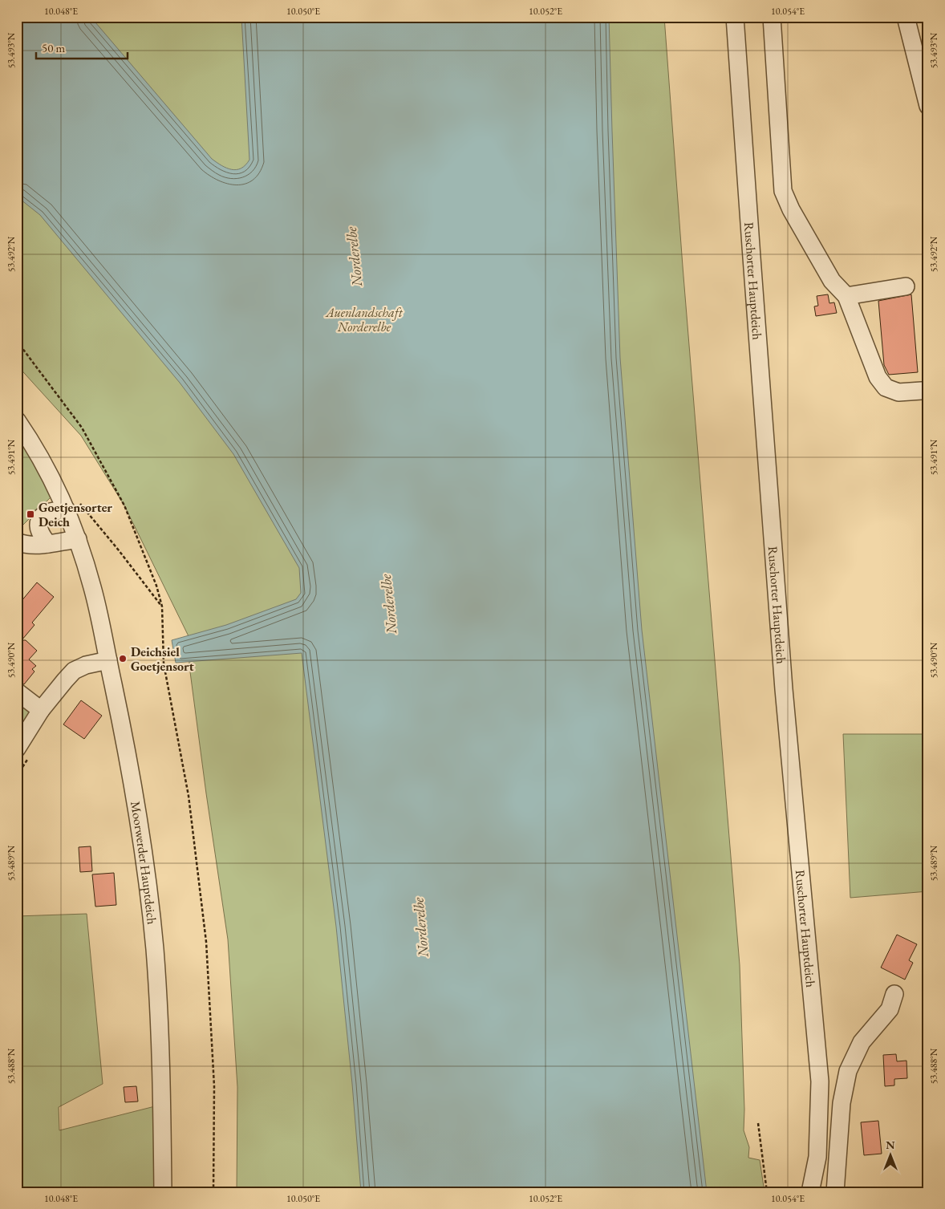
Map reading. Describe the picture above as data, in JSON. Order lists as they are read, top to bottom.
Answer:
{
  "streets": {
    "street": ["Ruschorter Hauptdeich", "Moorwerder Hauptdeich"]
  },
  "water": ["Norderelbe"],
  "parks": ["Auenlandschaft Norderelbe"],
  "places": {
    "transit": ["Goetjensorter Deich"],
    "other": ["Deichsiel Goetjensort"]
  },
  "scale_bar": "50 m",
  "north": "top",
  "coordinates": [
    "10.048°E",
    "10.050°E",
    "10.052°E",
    "10.054°E",
    "53.493°N",
    "53.492°N",
    "53.491°N",
    "53.490°N",
    "53.489°N",
    "53.488°N"
  ]
}
